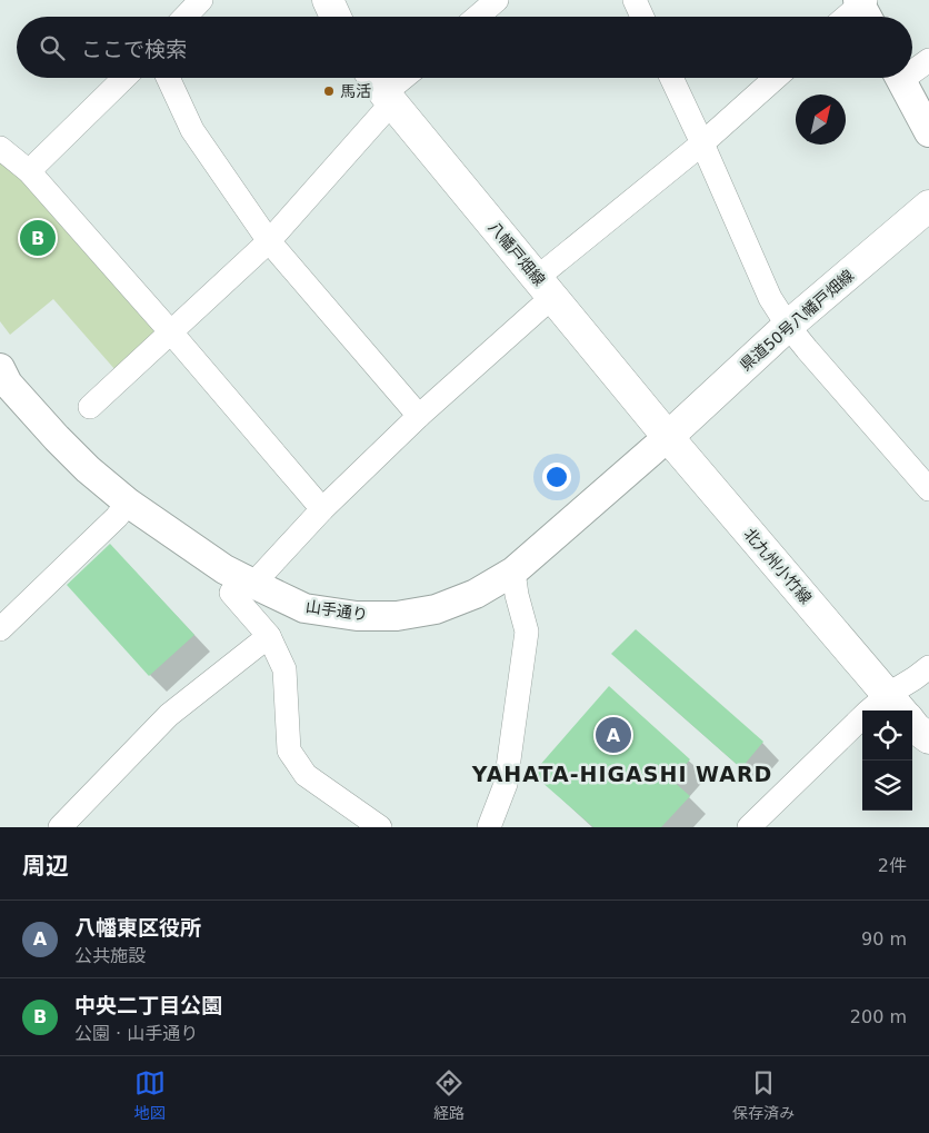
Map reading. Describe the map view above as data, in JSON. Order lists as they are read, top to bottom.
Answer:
{
  "streets": {
    "main road": ["八幡戸畑線", "県道50号八幡戸畑線", "北九州小竹線"],
    "street": ["山手通り"]
  },
  "crossings": [
    ["八幡戸畑線", "県道50号八幡戸畑線"],
    ["八幡戸畑線", "北九州小竹線"],
    ["八幡戸畑線", "山手通り"],
    ["県道50号八幡戸畑線", "北九州小竹線"],
    ["県道50号八幡戸畑線", "山手通り"],
    ["北九州小竹線", "山手通り"]
  ],
  "districts": ["YAHATA-HIGASHI WARD"],
  "places": ["馬活"],
  "north": "top right",
  "page": {
    "search": "ここで検索",
    "pins": ["B", "A"],
    "heading": ["周辺", "2件"],
    "list": [
      {
        "mark": "A",
        "name": "八幡東区役所",
        "note": "公共施設",
        "value": "90 m"
      },
      {
        "mark": "B",
        "name": "中央二丁目公園",
        "note": "公園 · 山手通り",
        "value": "200 m"
      }
    ],
    "nav": ["地図", "経路", "保存済み"]
  }
}
